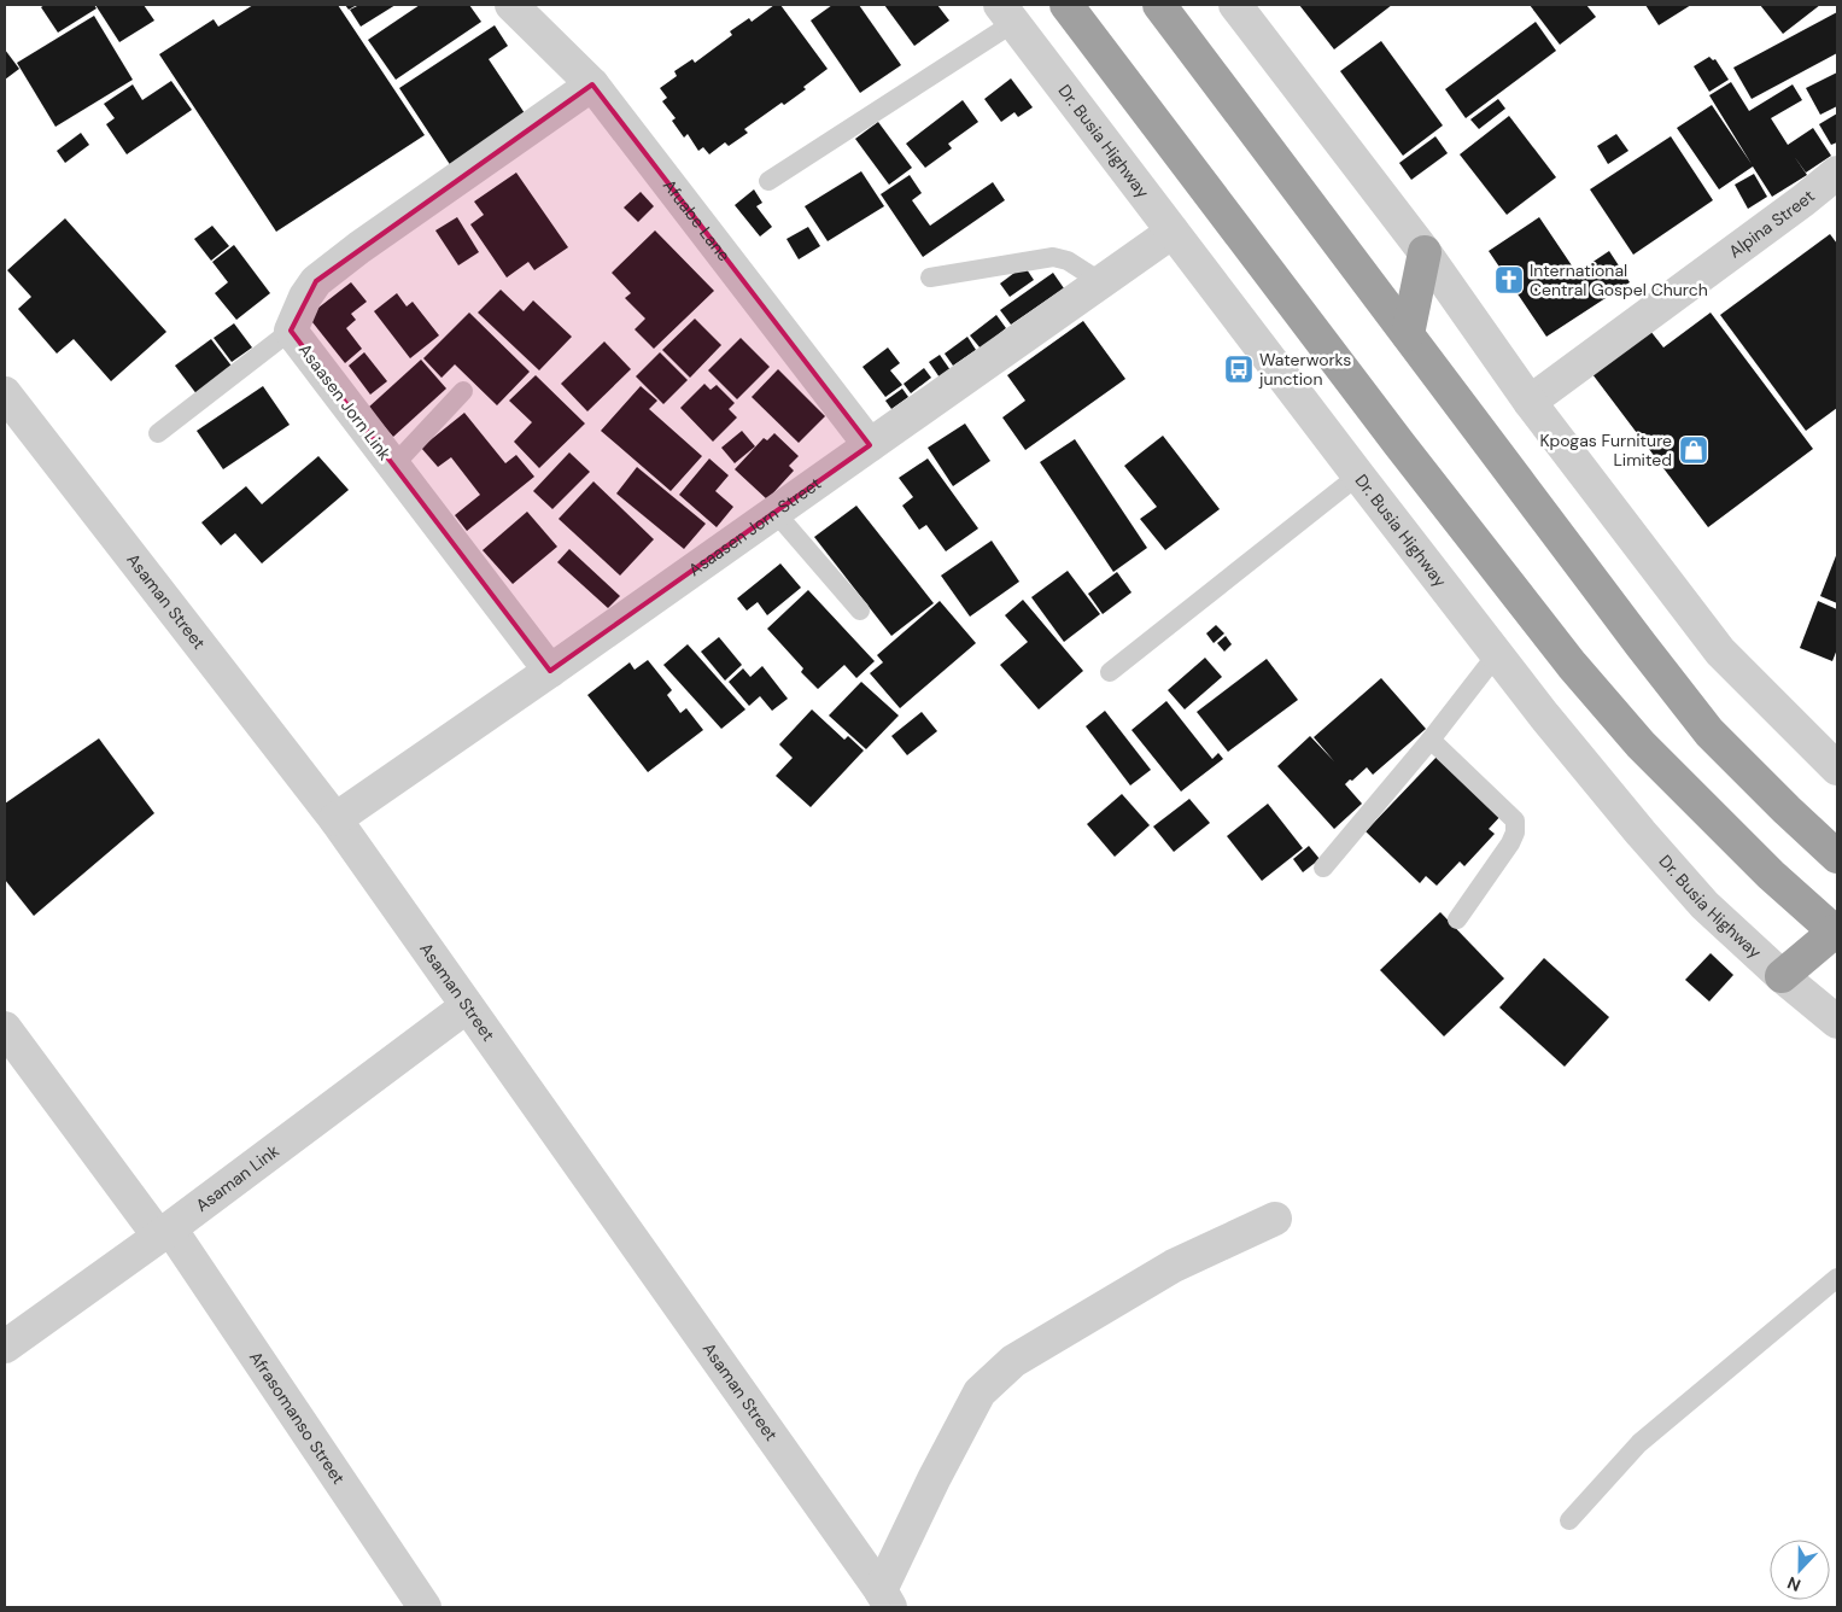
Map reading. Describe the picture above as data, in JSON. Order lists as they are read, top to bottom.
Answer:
{
  "streets": {
    "street": [
      "Dr. Busia Highway",
      "Afuabe Lane",
      "Alpina Street",
      "Asaasen Jorn Link",
      "Asaasen Jorn Street",
      "Asaman Street",
      "Asaman Link",
      "Afrasomanso Street"
    ]
  },
  "crossings": [
    ["Dr. Busia Highway", "Asaasen Jorn Street"],
    ["Afuabe Lane", "Asaasen Jorn Link"],
    ["Afuabe Lane", "Asaasen Jorn Street"],
    ["Asaasen Jorn Link", "Asaasen Jorn Street"],
    ["Asaasen Jorn Street", "Asaman Street"],
    ["Asaman Street", "Asaman Link"],
    ["Asaman Link", "Afrasomanso Street"]
  ],
  "places": {
    "church": ["International Central Gospel Church"],
    "bus stop": ["Waterworks junction"],
    "shop": ["Kpogas Furniture Limited"]
  },
  "north": "bottom"
}
